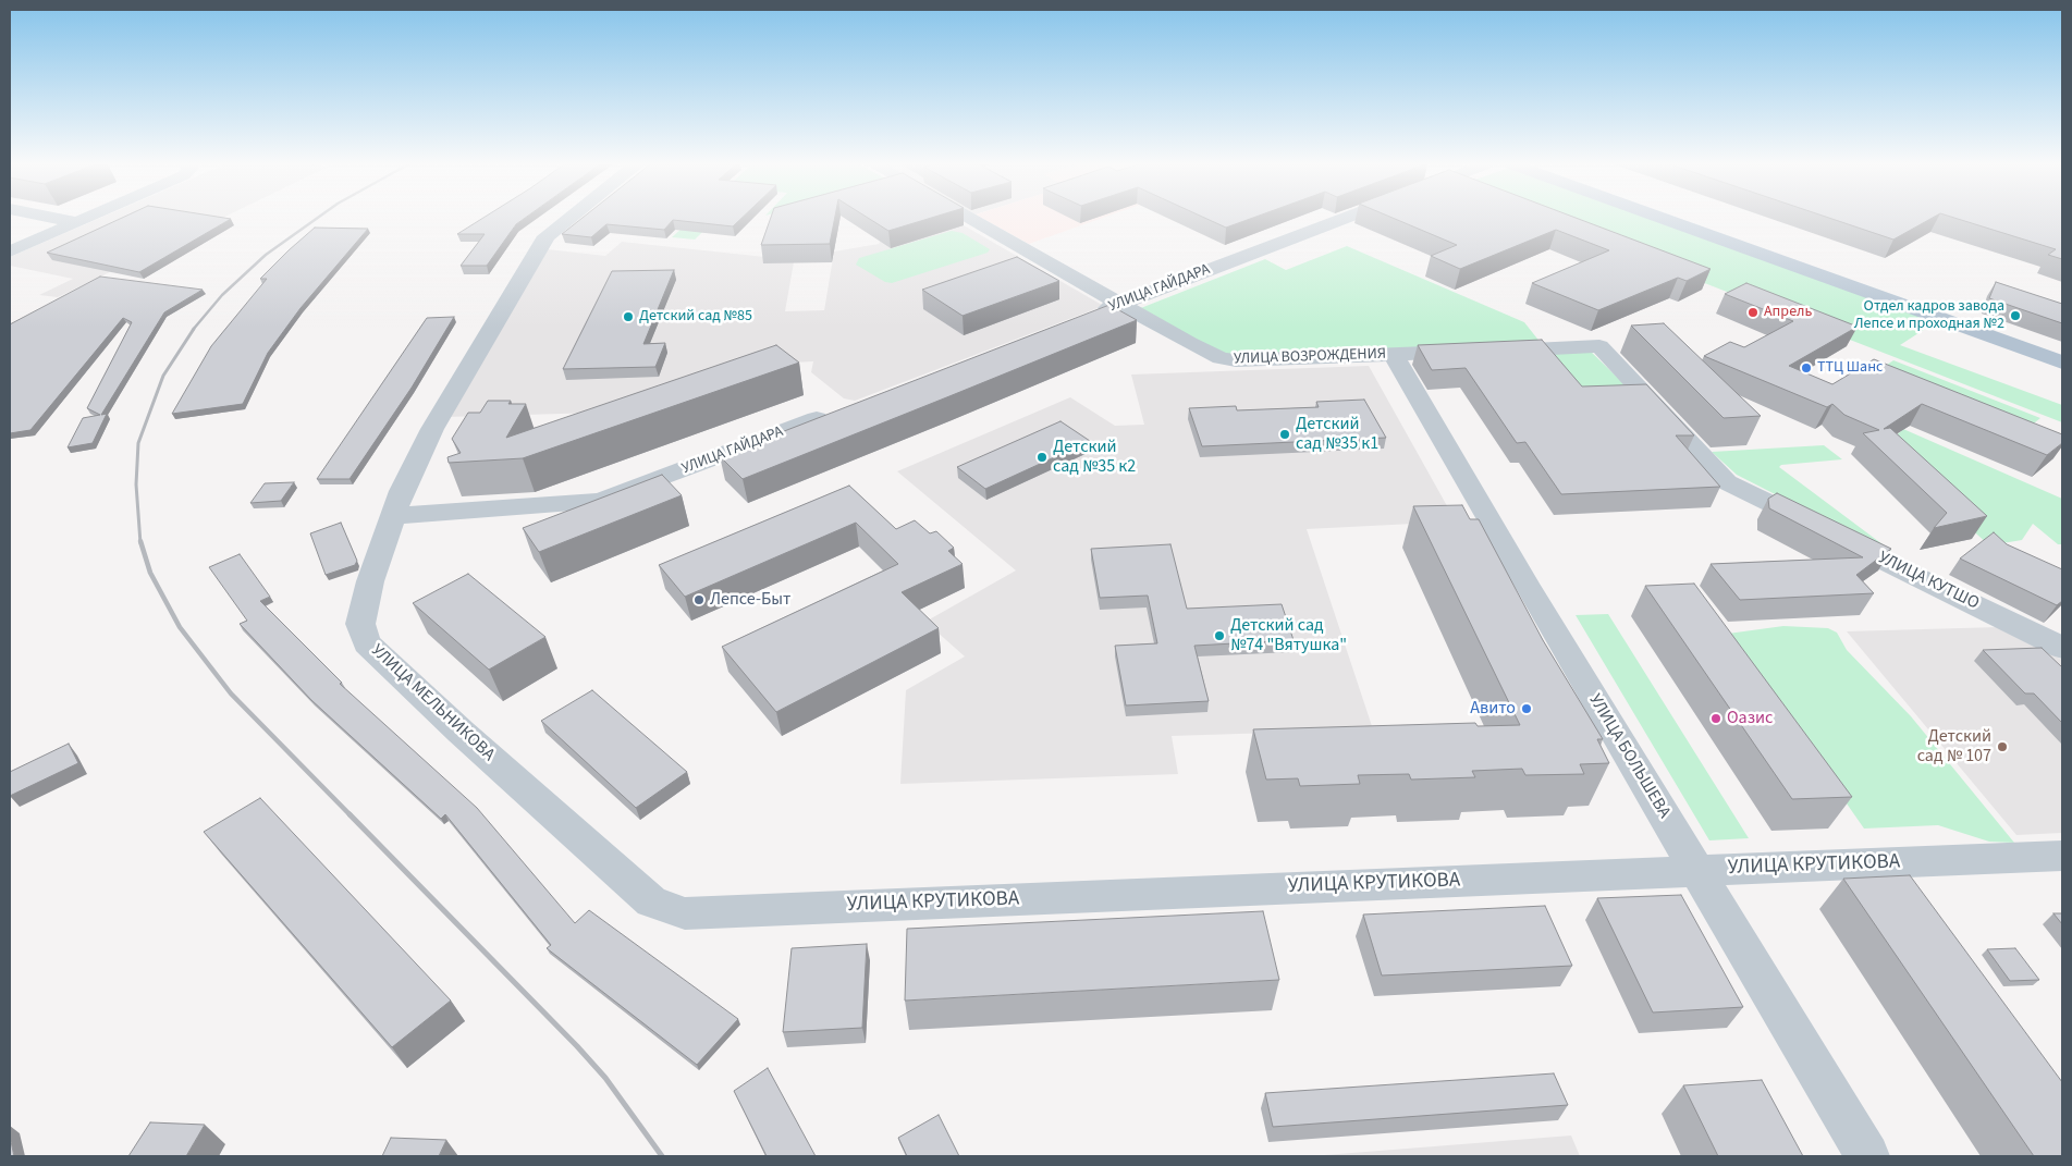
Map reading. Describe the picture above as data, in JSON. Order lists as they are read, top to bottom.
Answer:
{
  "streets": {
    "street": [
      "УЛИЦА ГАЙДАРА",
      "УЛИЦА ВОЗРОЖДЕНИЯ",
      "УЛИЦА КУТШО",
      "УЛИЦА МЕЛЬНИКОВА",
      "УЛИЦА БОЛЬШЕВА",
      "УЛИЦА КРУТИКОВА"
    ]
  },
  "crossings": [
    ["УЛИЦА ГАЙДАРА", "УЛИЦА ВОЗРОЖДЕНИЯ"],
    ["УЛИЦА ГАЙДАРА", "УЛИЦА МЕЛЬНИКОВА"],
    ["УЛИЦА ВОЗРОЖДЕНИЯ", "УЛИЦА КУТШО"],
    ["УЛИЦА ВОЗРОЖДЕНИЯ", "УЛИЦА БОЛЬШЕВА"],
    ["УЛИЦА МЕЛЬНИКОВА", "УЛИЦА КРУТИКОВА"],
    ["УЛИЦА БОЛЬШЕВА", "УЛИЦА КРУТИКОВА"]
  ],
  "places": [
    "Апрель",
    "Отдел кадров завода Лепсе и проходная №2",
    "Детский сад №85",
    "ТТЦ Шанс",
    "Детский сад №35 к1",
    "Детский сад №35 к2",
    "Лепсе-Быт",
    "Детский сад №74 \"Вятушка\"",
    "Авито",
    "Оазис",
    "Детский сад № 107"
  ]
}
